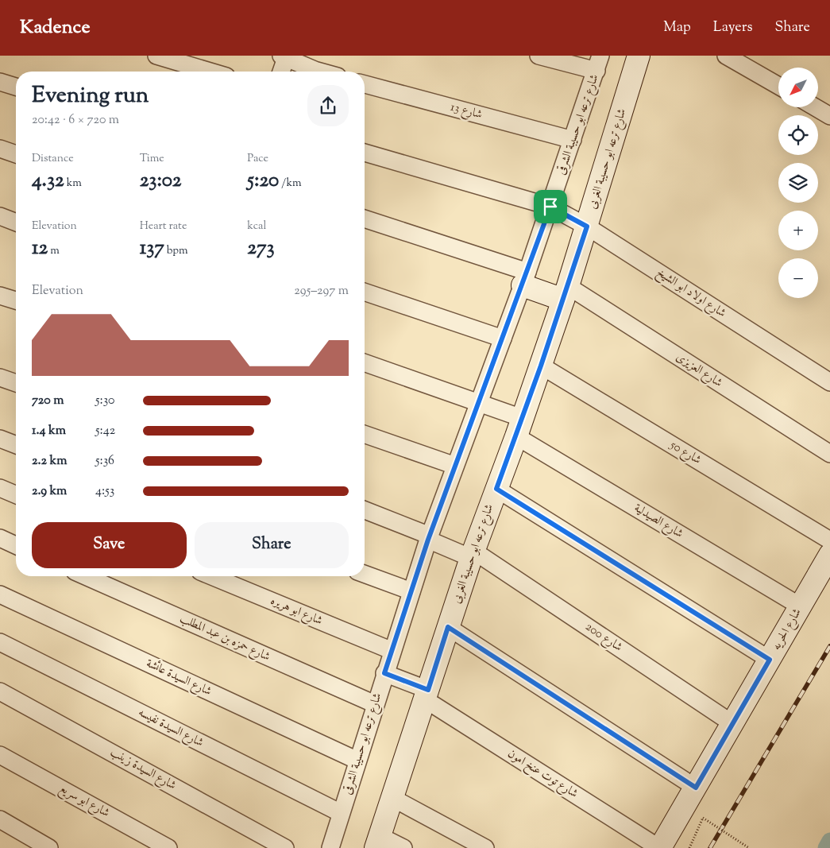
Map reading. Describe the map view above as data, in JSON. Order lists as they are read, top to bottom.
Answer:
{
  "streets": {
    "street": [
      "شارع 13",
      "شارع ترعه ابو حسيبة الشرقى",
      "شارع ترعه ابو حسيبة الغربى",
      "شارع اولاد ابو الشيخ",
      "شارع العزيزى",
      "شارع 50",
      "شارع الصيدلية",
      "شارع ابو هريره",
      "شارع الحريه",
      "شارع 200",
      "شارع حمزه بن عبد المطلب",
      "شارع السيدة عائشة",
      "شارع السيدة نفيسه",
      "شارع السيدة زينب",
      "شارع توت عنخ امون",
      "شارع ابو سريع"
    ]
  },
  "crossings": [
    ["شارع 13", "شارع ترعه ابو حسيبة الشرقى"],
    ["شارع ترعه ابو حسيبة الشرقى", "شارع اولاد ابو الشيخ"],
    ["شارع ترعه ابو حسيبة الشرقى", "شارع الصيدلية"],
    ["شارع ترعه ابو حسيبة الشرقى", "شارع ابو هريره"],
    ["شارع ترعه ابو حسيبة الشرقى", "شارع 200"],
    ["شارع ترعه ابو حسيبة الشرقى", "شارع حمزه بن عبد المطلب"],
    ["شارع ترعه ابو حسيبة الشرقى", "شارع السيدة عائشة"],
    ["شارع ترعه ابو حسيبة الشرقى", "شارع السيدة نفيسه"],
    ["شارع ترعه ابو حسيبة الشرقى", "شارع توت عنخ امون"],
    ["شارع ترعه ابو حسيبة الغربى", "شارع اولاد ابو الشيخ"],
    ["شارع ترعه ابو حسيبة الغربى", "شارع العزيزى"],
    ["شارع ترعه ابو حسيبة الغربى", "شارع 50"],
    ["شارع ترعه ابو حسيبة الغربى", "شارع الصيدلية"],
    ["شارع ترعه ابو حسيبة الغربى", "شارع 200"],
    ["شارع ترعه ابو حسيبة الغربى", "شارع توت عنخ امون"],
    ["شارع الصيدلية", "شارع الحريه"],
    ["شارع الحريه", "شارع 200"],
    ["شارع الحريه", "شارع توت عنخ امون"]
  ],
  "north": "bottom left",
  "page": {
    "header": "Kadence",
    "nav": ["Map", "Layers", "Share"],
    "map_buttons": ["+", "−"],
    "heading": ["Evening run", "20:42 · 6 × 720 m"],
    "stats": [
      ["Distance", "4.32 km"],
      ["Time", "23:02"],
      ["Pace", "5:20 /km"],
      ["Elevation", "12 m"],
      ["Heart rate", "137 bpm"],
      ["kcal", "273"]
    ],
    "chart": ["Elevation", "295–297 m"],
    "list": [
      {
        "name": "720 m",
        "note": "5:30"
      },
      {
        "name": "1.4 km",
        "note": "5:42"
      },
      {
        "name": "2.2 km",
        "note": "5:36"
      },
      {
        "name": "2.9 km",
        "note": "4:53"
      }
    ],
    "buttons": ["Save", "Share"]
  }
}
